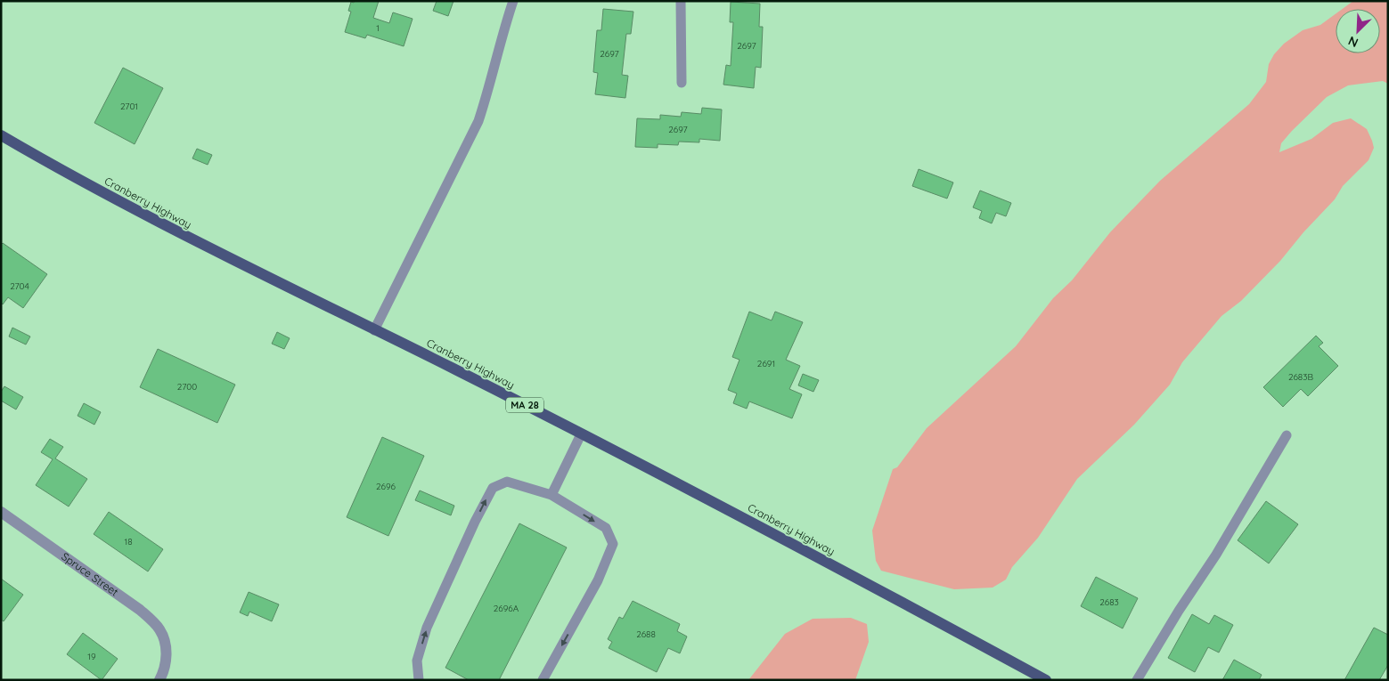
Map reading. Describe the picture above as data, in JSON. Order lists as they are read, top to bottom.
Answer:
{
  "streets": {
    "main road": ["Cranberry Highway", "MA 28"],
    "street": ["Spruce Street"]
  },
  "house_numbers": [
    "1",
    "2697",
    "2697",
    "2701",
    "2697",
    "2704",
    "2691",
    "2683B",
    "2700",
    "2696",
    "18",
    "2683",
    "2696A",
    "2688",
    "19"
  ],
  "north": "bottom left"
}
